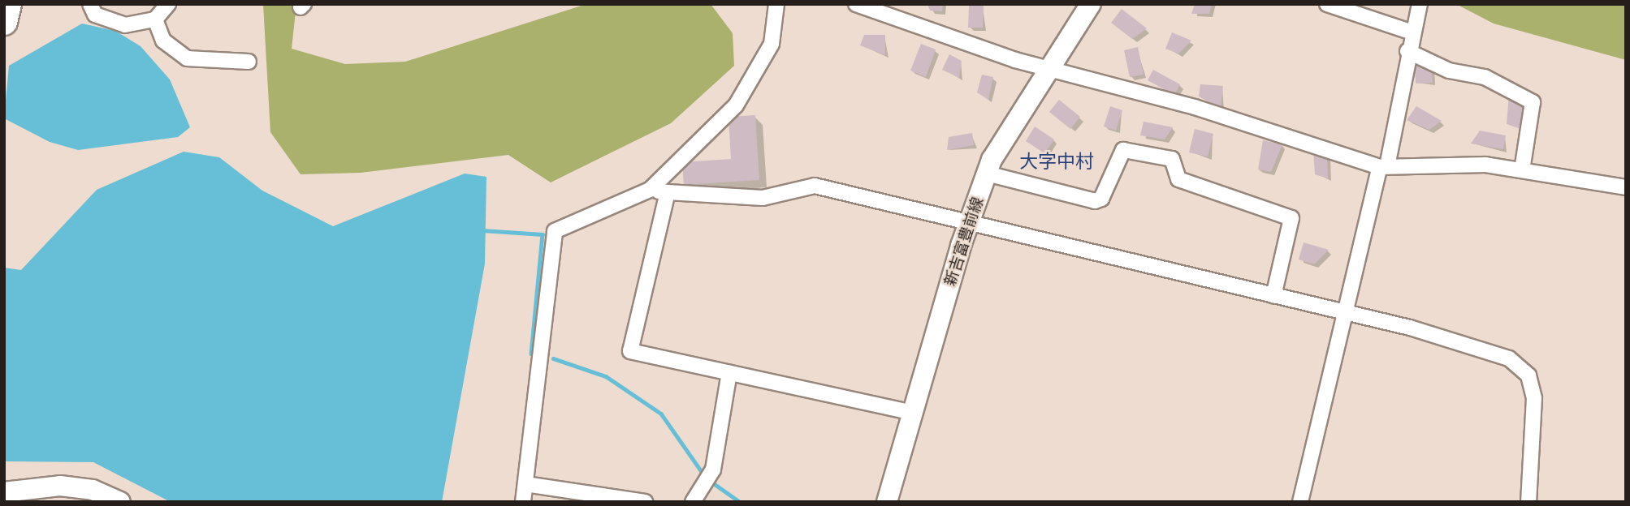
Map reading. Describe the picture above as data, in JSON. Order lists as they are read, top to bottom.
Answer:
{
  "streets": {
    "main road": ["新吉富豊前線"]
  },
  "districts": ["大字中村"]
}
